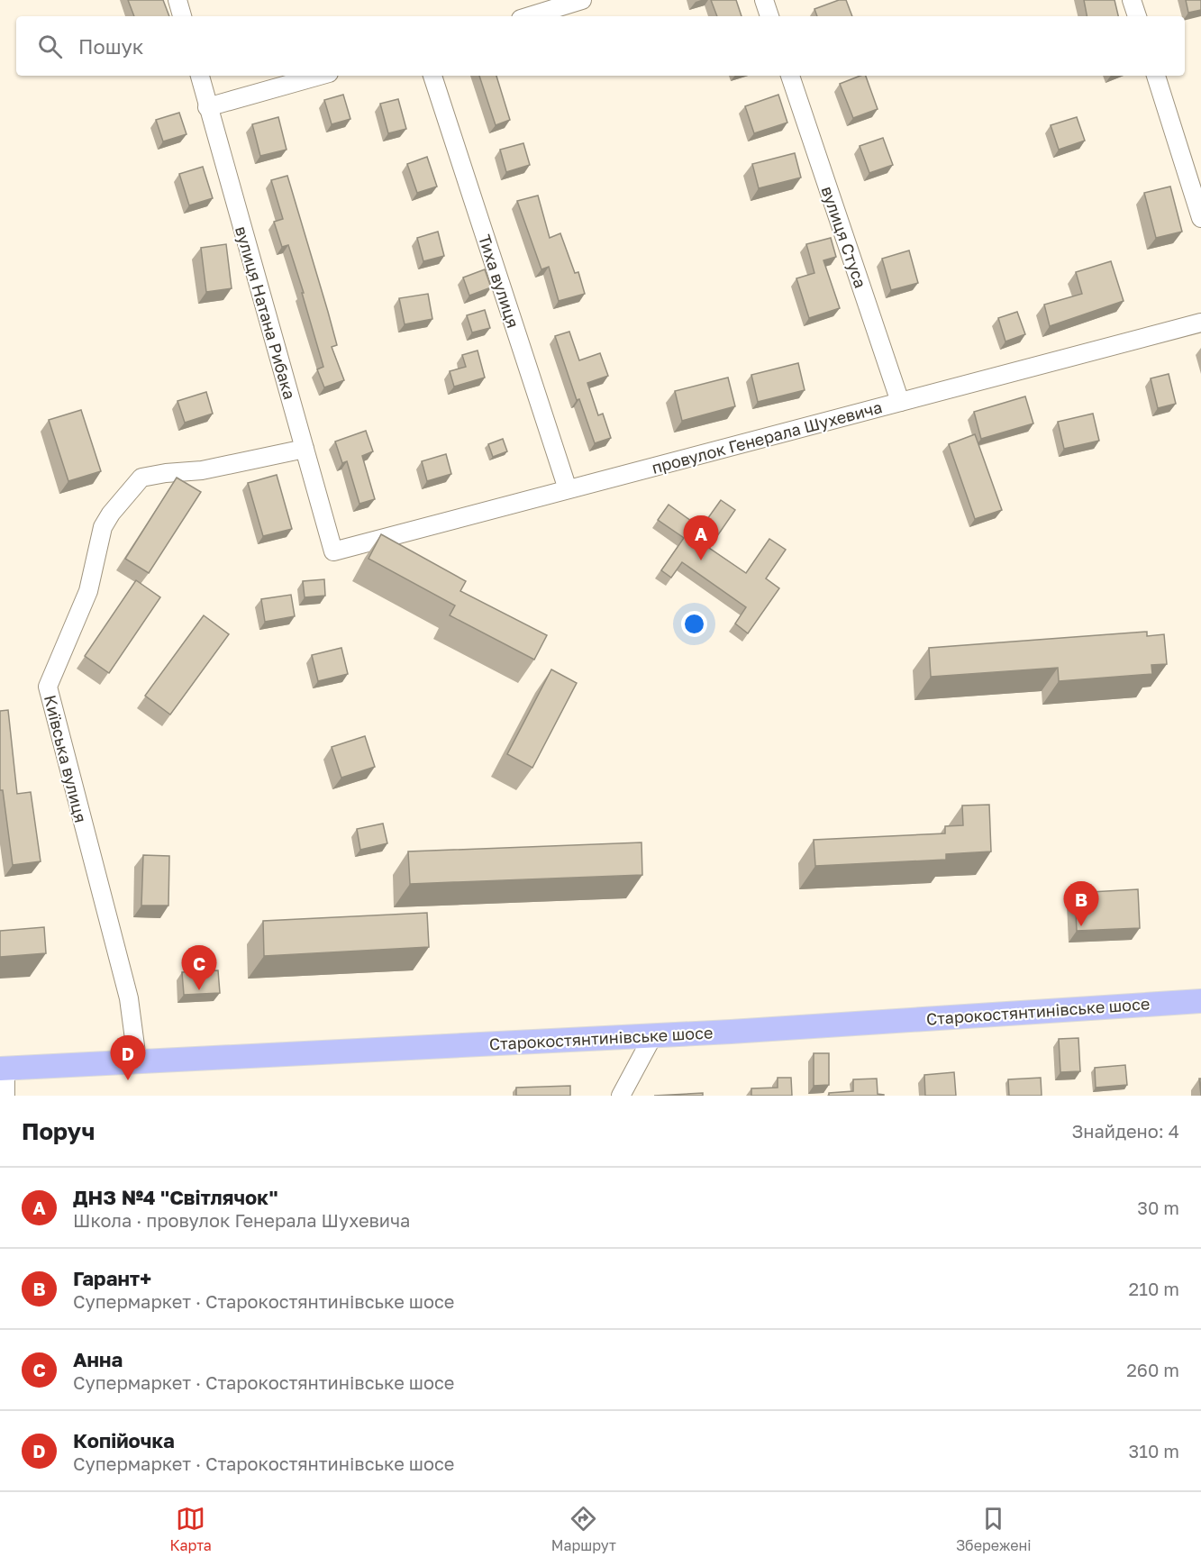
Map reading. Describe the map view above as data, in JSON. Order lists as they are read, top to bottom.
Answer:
{
  "streets": {
    "main road": ["Старокостянтинівське шосе"],
    "street": [
      "вулиця Стуса",
      "Тиха вулиця",
      "вулиця Натана Рибака",
      "провулок Генерала Шухевича",
      "Київська вулиця"
    ]
  },
  "crossings": [
    ["вулиця Стуса", "провулок Генерала Шухевича"],
    ["Тиха вулиця", "провулок Генерала Шухевича"],
    ["вулиця Натана Рибака", "провулок Генерала Шухевича"],
    ["вулиця Натана Рибака", "Київська вулиця"],
    ["Київська вулиця", "Старокостянтинівське шосе"]
  ],
  "page": {
    "search": "Пошук",
    "pins": [
      "A",
      "B",
      "C",
      "D"
    ],
    "heading": ["Поруч", "Знайдено: 4"],
    "list": [
      {
        "mark": "A",
        "name": "ДНЗ №4 \"Світлячок\"",
        "note": "Школа · провулок Генерала Шухевича",
        "value": "30 m"
      },
      {
        "mark": "B",
        "name": "Гарант+",
        "note": "Супермаркет · Старокостянтинівське шосе",
        "value": "210 m"
      },
      {
        "mark": "C",
        "name": "Анна",
        "note": "Супермаркет · Старокостянтинівське шосе",
        "value": "260 m"
      },
      {
        "mark": "D",
        "name": "Копійочка",
        "note": "Супермаркет · Старокостянтинівське шосе",
        "value": "310 m"
      }
    ],
    "nav": ["Карта", "Маршрут", "Збережені"]
  }
}
